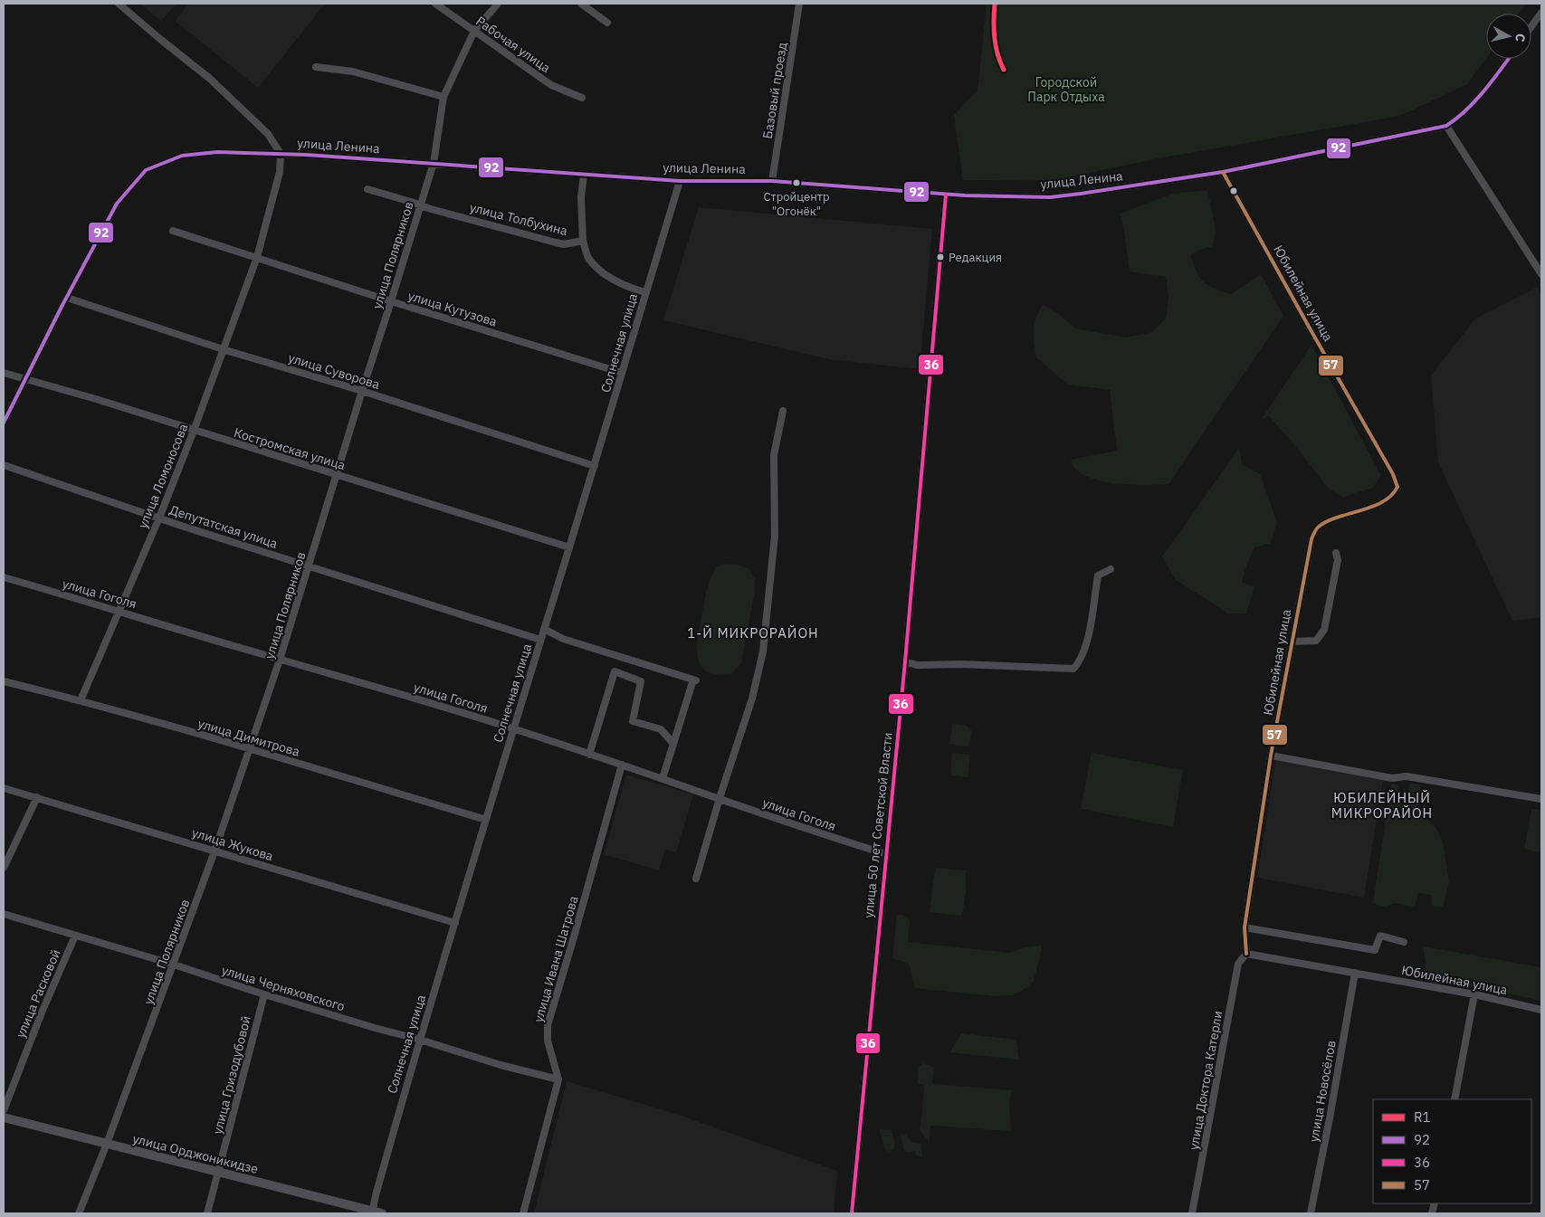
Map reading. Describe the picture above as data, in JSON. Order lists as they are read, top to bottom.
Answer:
{
  "streets": {
    "main road": ["улица Орджоникидзе"],
    "street": [
      "Рабочая улица",
      "Базовый проезд",
      "улица Ленина",
      "улица Толбухина",
      "улица Полярников",
      "Юбилейная улица",
      "улица Кутузова",
      "Солнечная улица",
      "улица Суворова",
      "Костромская улица",
      "улица Ломоносова",
      "Депутатская улица",
      "улица Гоголя",
      "улица Димитрова",
      "улица 50 лет Советской Власти",
      "улица Жукова",
      "улица Ивана Шатрова",
      "улица Черняховского",
      "улица Расковой",
      "улица Гризодубовой",
      "улица Доктора Катерли",
      "улица Новосёлов"
    ]
  },
  "crossings": [
    ["Рабочая улица", "улица Полярников"],
    ["Базовый проезд", "улица Ленина"],
    ["улица Ленина", "улица Полярников"],
    ["улица Ленина", "Юбилейная улица"],
    ["улица Ленина", "Солнечная улица"],
    ["улица Ленина", "улица Суворова"],
    ["улица Ленина", "Костромская улица"],
    ["улица Ленина", "улица Ломоносова"],
    ["улица Ленина", "улица 50 лет Советской Власти"],
    ["улица Толбухина", "улица Полярников"],
    ["улица Толбухина", "Солнечная улица"],
    ["улица Полярников", "улица Кутузова"],
    ["улица Полярников", "улица Суворова"],
    ["улица Полярников", "Костромская улица"],
    ["улица Полярников", "Депутатская улица"],
    ["улица Полярников", "улица Гоголя"],
    ["улица Полярников", "улица Димитрова"],
    ["улица Полярников", "улица Жукова"],
    ["улица Полярников", "улица Черняховского"],
    ["улица Полярников", "улица Орджоникидзе"],
    ["Юбилейная улица", "улица Доктора Катерли"],
    ["Юбилейная улица", "улица Новосёлов"],
    ["улица Кутузова", "Солнечная улица"],
    ["улица Кутузова", "улица Ломоносова"],
    ["Солнечная улица", "улица Суворова"],
    ["Солнечная улица", "Костромская улица"],
    ["Солнечная улица", "Депутатская улица"],
    ["Солнечная улица", "улица Гоголя"],
    ["Солнечная улица", "улица Димитрова"],
    ["Солнечная улица", "улица Жукова"],
    ["Солнечная улица", "улица Черняховского"],
    ["Солнечная улица", "улица Орджоникидзе"],
    ["улица Суворова", "улица Ломоносова"],
    ["Костромская улица", "улица Ломоносова"],
    ["улица Ломоносова", "Депутатская улица"],
    ["улица Ломоносова", "улица Гоголя"],
    ["улица Ломоносова", "улица Димитрова"],
    ["улица Гоголя", "улица 50 лет Советской Власти"],
    ["улица Гоголя", "улица Ивана Шатрова"],
    ["улица Ивана Шатрова", "улица Черняховского"],
    ["улица Черняховского", "улица Расковой"],
    ["улица Черняховского", "улица Гризодубовой"],
    ["улица Гризодубовой", "улица Орджоникидзе"]
  ],
  "districts": ["1-Й МИКРОРАЙОН", "ЮБИЛЕЙНЫЙ МИКРОРАЙОН"],
  "parks": ["Городской Парк Отдыха"],
  "places": ["Стройцентр \"Огонёк\"", "Редакция"],
  "lines": [
    "transit line R1",
    "transit line 92",
    "transit line 57",
    "transit line 36"
  ],
  "legend": [
    "R1",
    "92",
    "36",
    "57"
  ],
  "north": "right"
}
